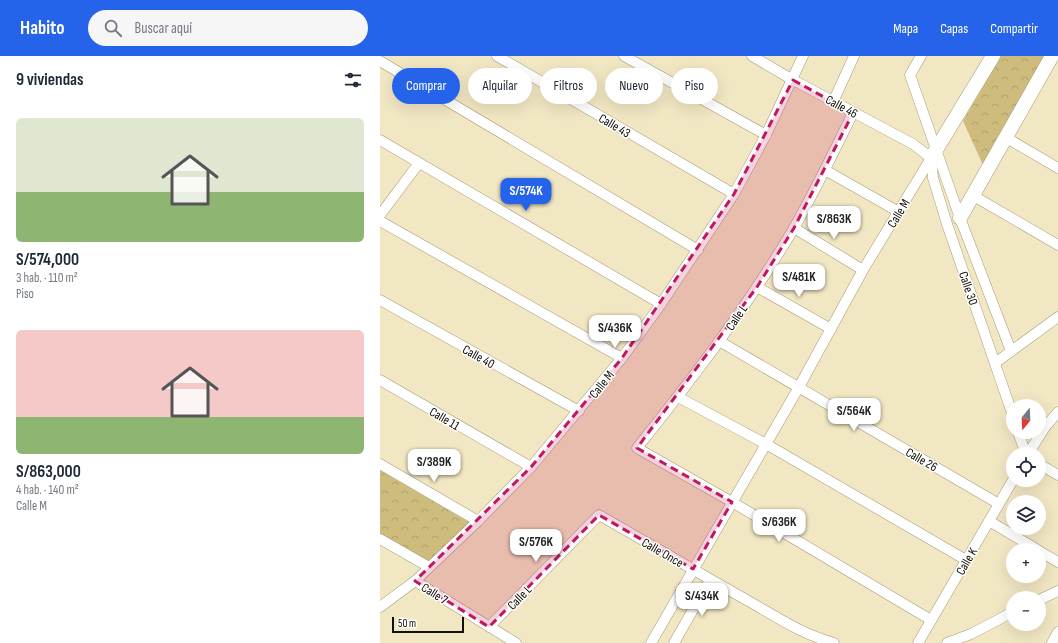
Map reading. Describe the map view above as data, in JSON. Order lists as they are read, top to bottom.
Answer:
{
  "streets": {
    "street": [
      "Calle 46",
      "Calle 43",
      "Calle M",
      "Calle 30",
      "Calle L",
      "Calle 40",
      "Calle 11",
      "Calle 26",
      "Calle Once",
      "Calle K",
      "Calle 7"
    ]
  },
  "crossings": [
    ["Calle 46", "Calle M"],
    ["Calle 46", "Calle 30"],
    ["Calle 46", "Calle L"],
    ["Calle 43", "Calle M"],
    ["Calle M", "Calle 30"],
    ["Calle M", "Calle L"],
    ["Calle M", "Calle 40"],
    ["Calle M", "Calle 11"],
    ["Calle M", "Calle 26"],
    ["Calle M", "Calle Once"],
    ["Calle M", "Calle 7"],
    ["Calle L", "Calle 26"],
    ["Calle L", "Calle Once"],
    ["Calle L", "Calle 7"],
    ["Calle 26", "Calle K"]
  ],
  "scale_bar": "50 m",
  "north": "bottom",
  "page": {
    "header": "Habito",
    "search": "Buscar aquí",
    "nav": ["Mapa", "Capas", "Compartir"],
    "heading": "9 viviendas",
    "chip": [
      "Comprar",
      "Alquilar",
      "Filtros",
      "Nuevo",
      "Piso"
    ],
    "list": [
      {
        "name": "S/574,000",
        "note": "3 hab. · 110 m² · Piso"
      },
      {
        "name": "S/863,000",
        "note": "4 hab. · 140 m² · Calle M"
      }
    ],
    "price": [
      "S/574K",
      "S/863K",
      "S/481K",
      "S/436K",
      "S/564K",
      "S/389K",
      "S/636K",
      "S/576K",
      "S/434K"
    ],
    "map_buttons": ["+", "−"],
    "scale": "50 m"
  }
}
